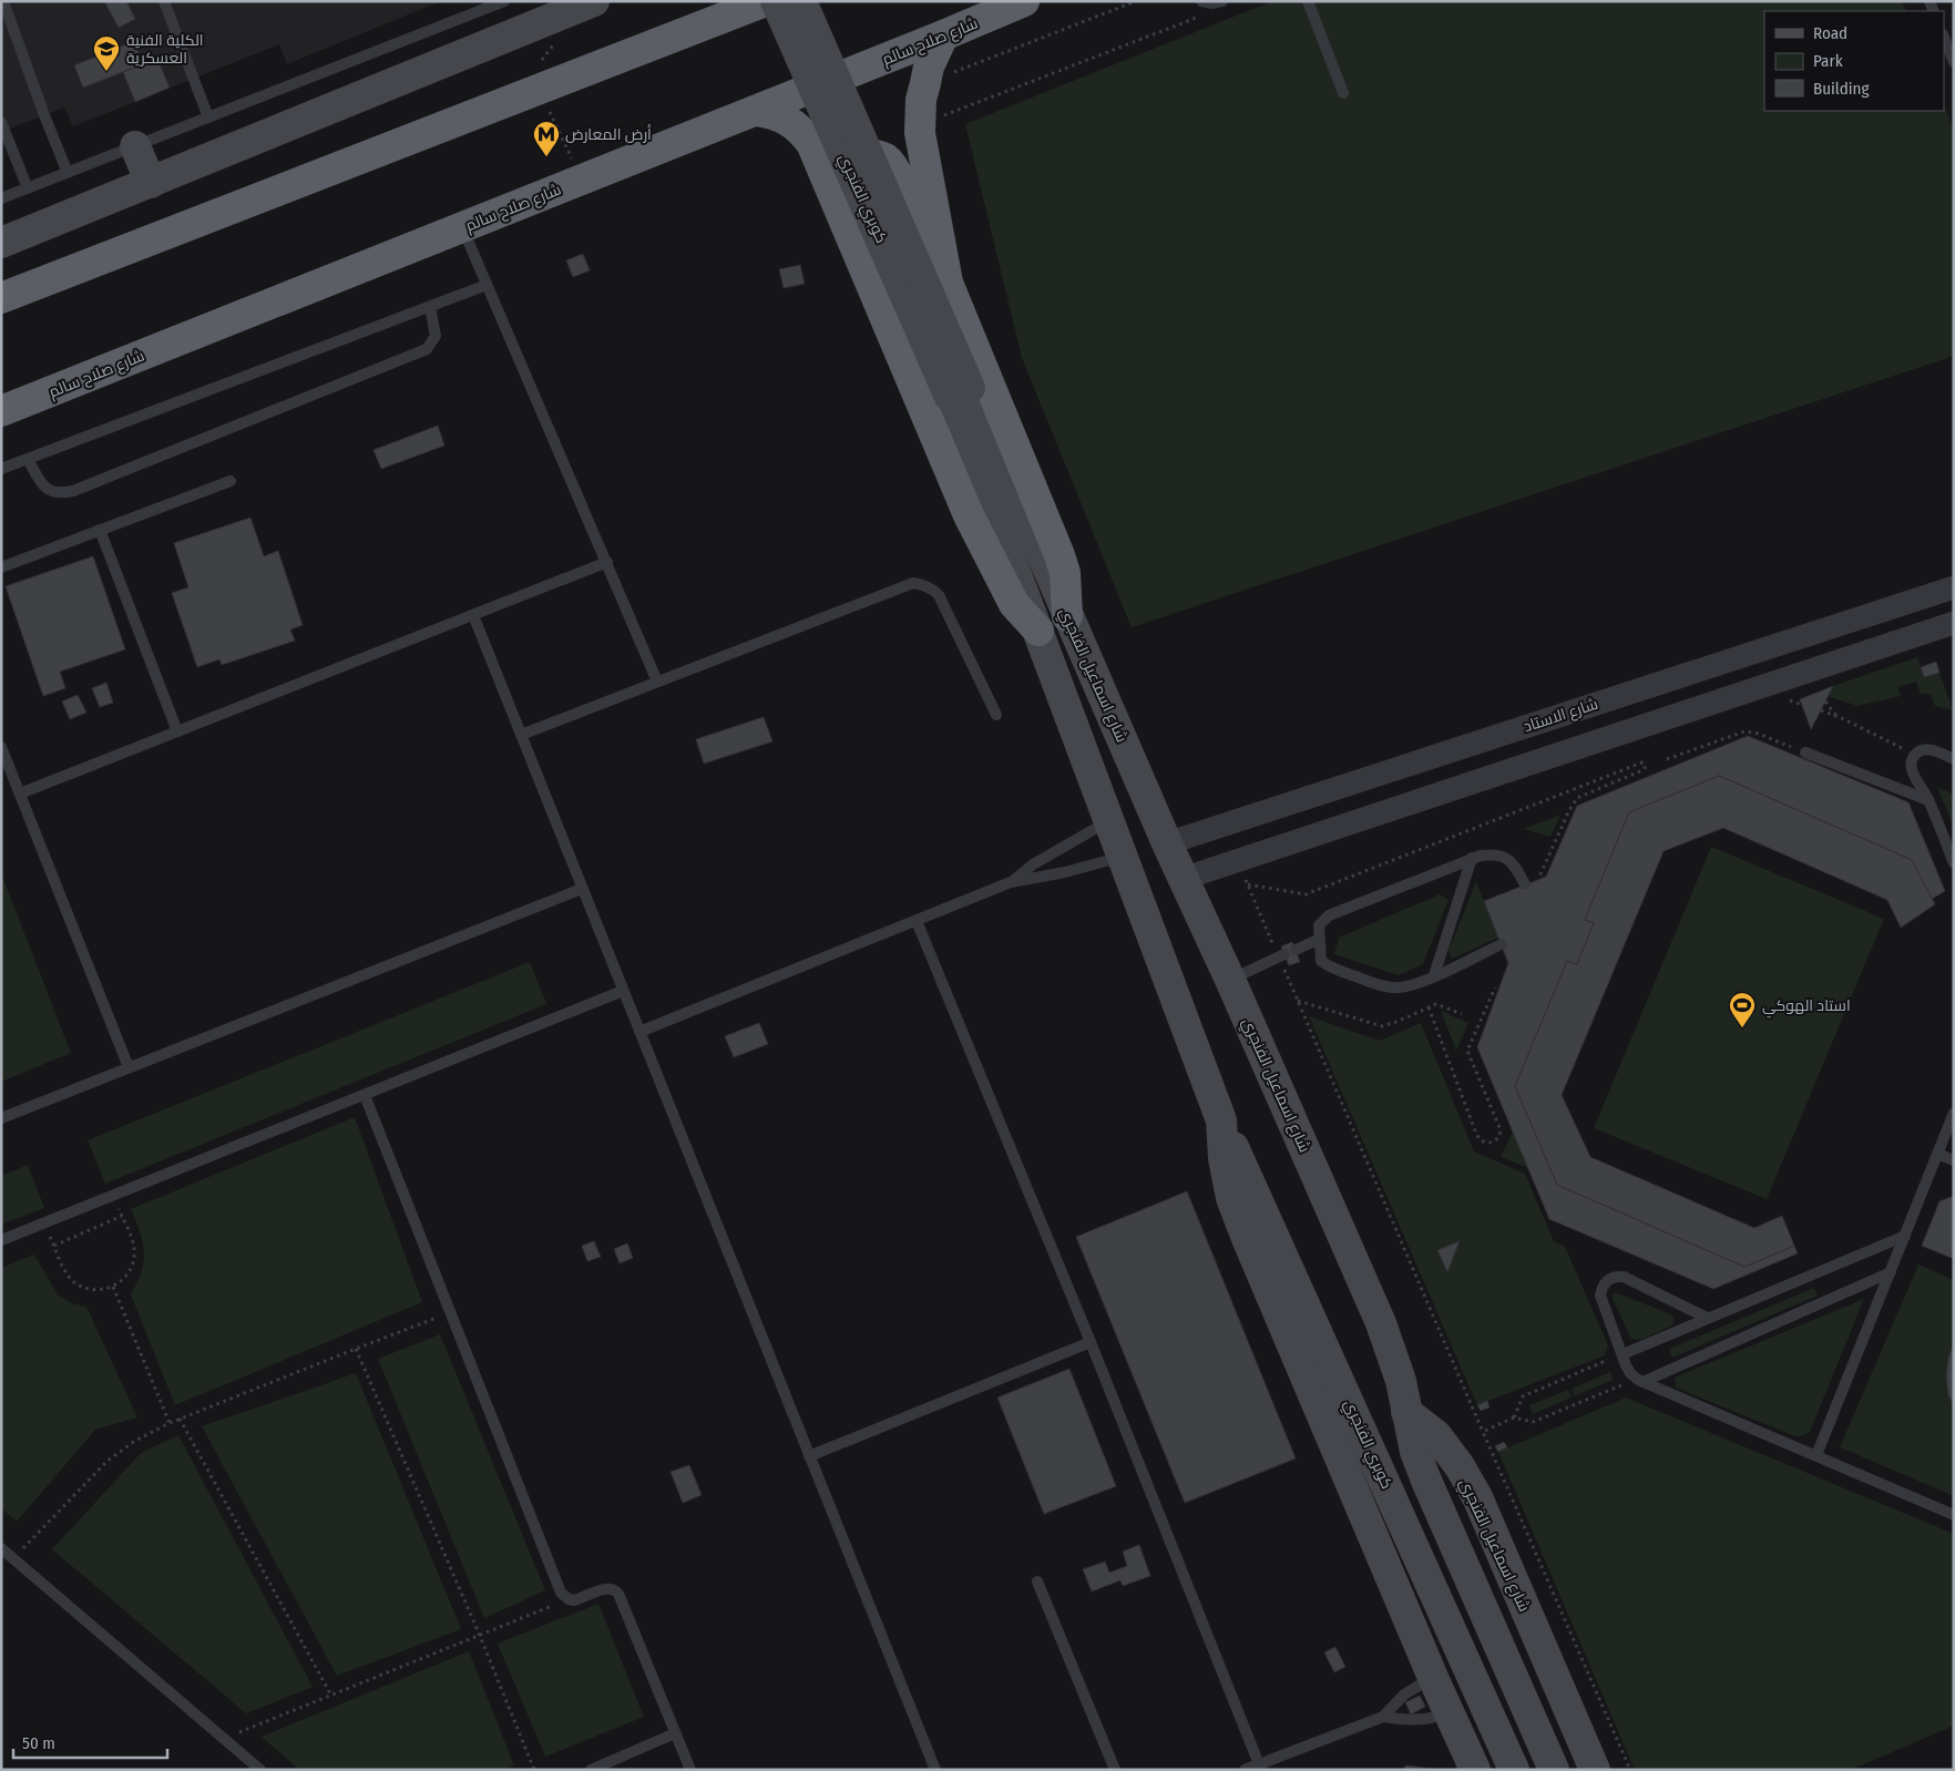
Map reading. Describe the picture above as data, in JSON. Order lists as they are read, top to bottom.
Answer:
{
  "streets": {
    "highway": ["شارع صلاح سالم"],
    "main road": ["كوبري الفنجري", "شارع اسماعيل الفنجري"],
    "street": ["شارع الاستاد"]
  },
  "crossings": [
    ["كوبري الفنجري", "شارع اسماعيل الفنجري"],
    ["شارع اسماعيل الفنجري", "شارع الاستاد"]
  ],
  "places": {
    "school or university": ["الكلية الفنية العسكرية"],
    "metro station": ["أرض المعارض"],
    "sports": ["استاد الهوكي"]
  },
  "legend": ["Road", "Park", "Building"],
  "scale_bar": "50 m"
}
